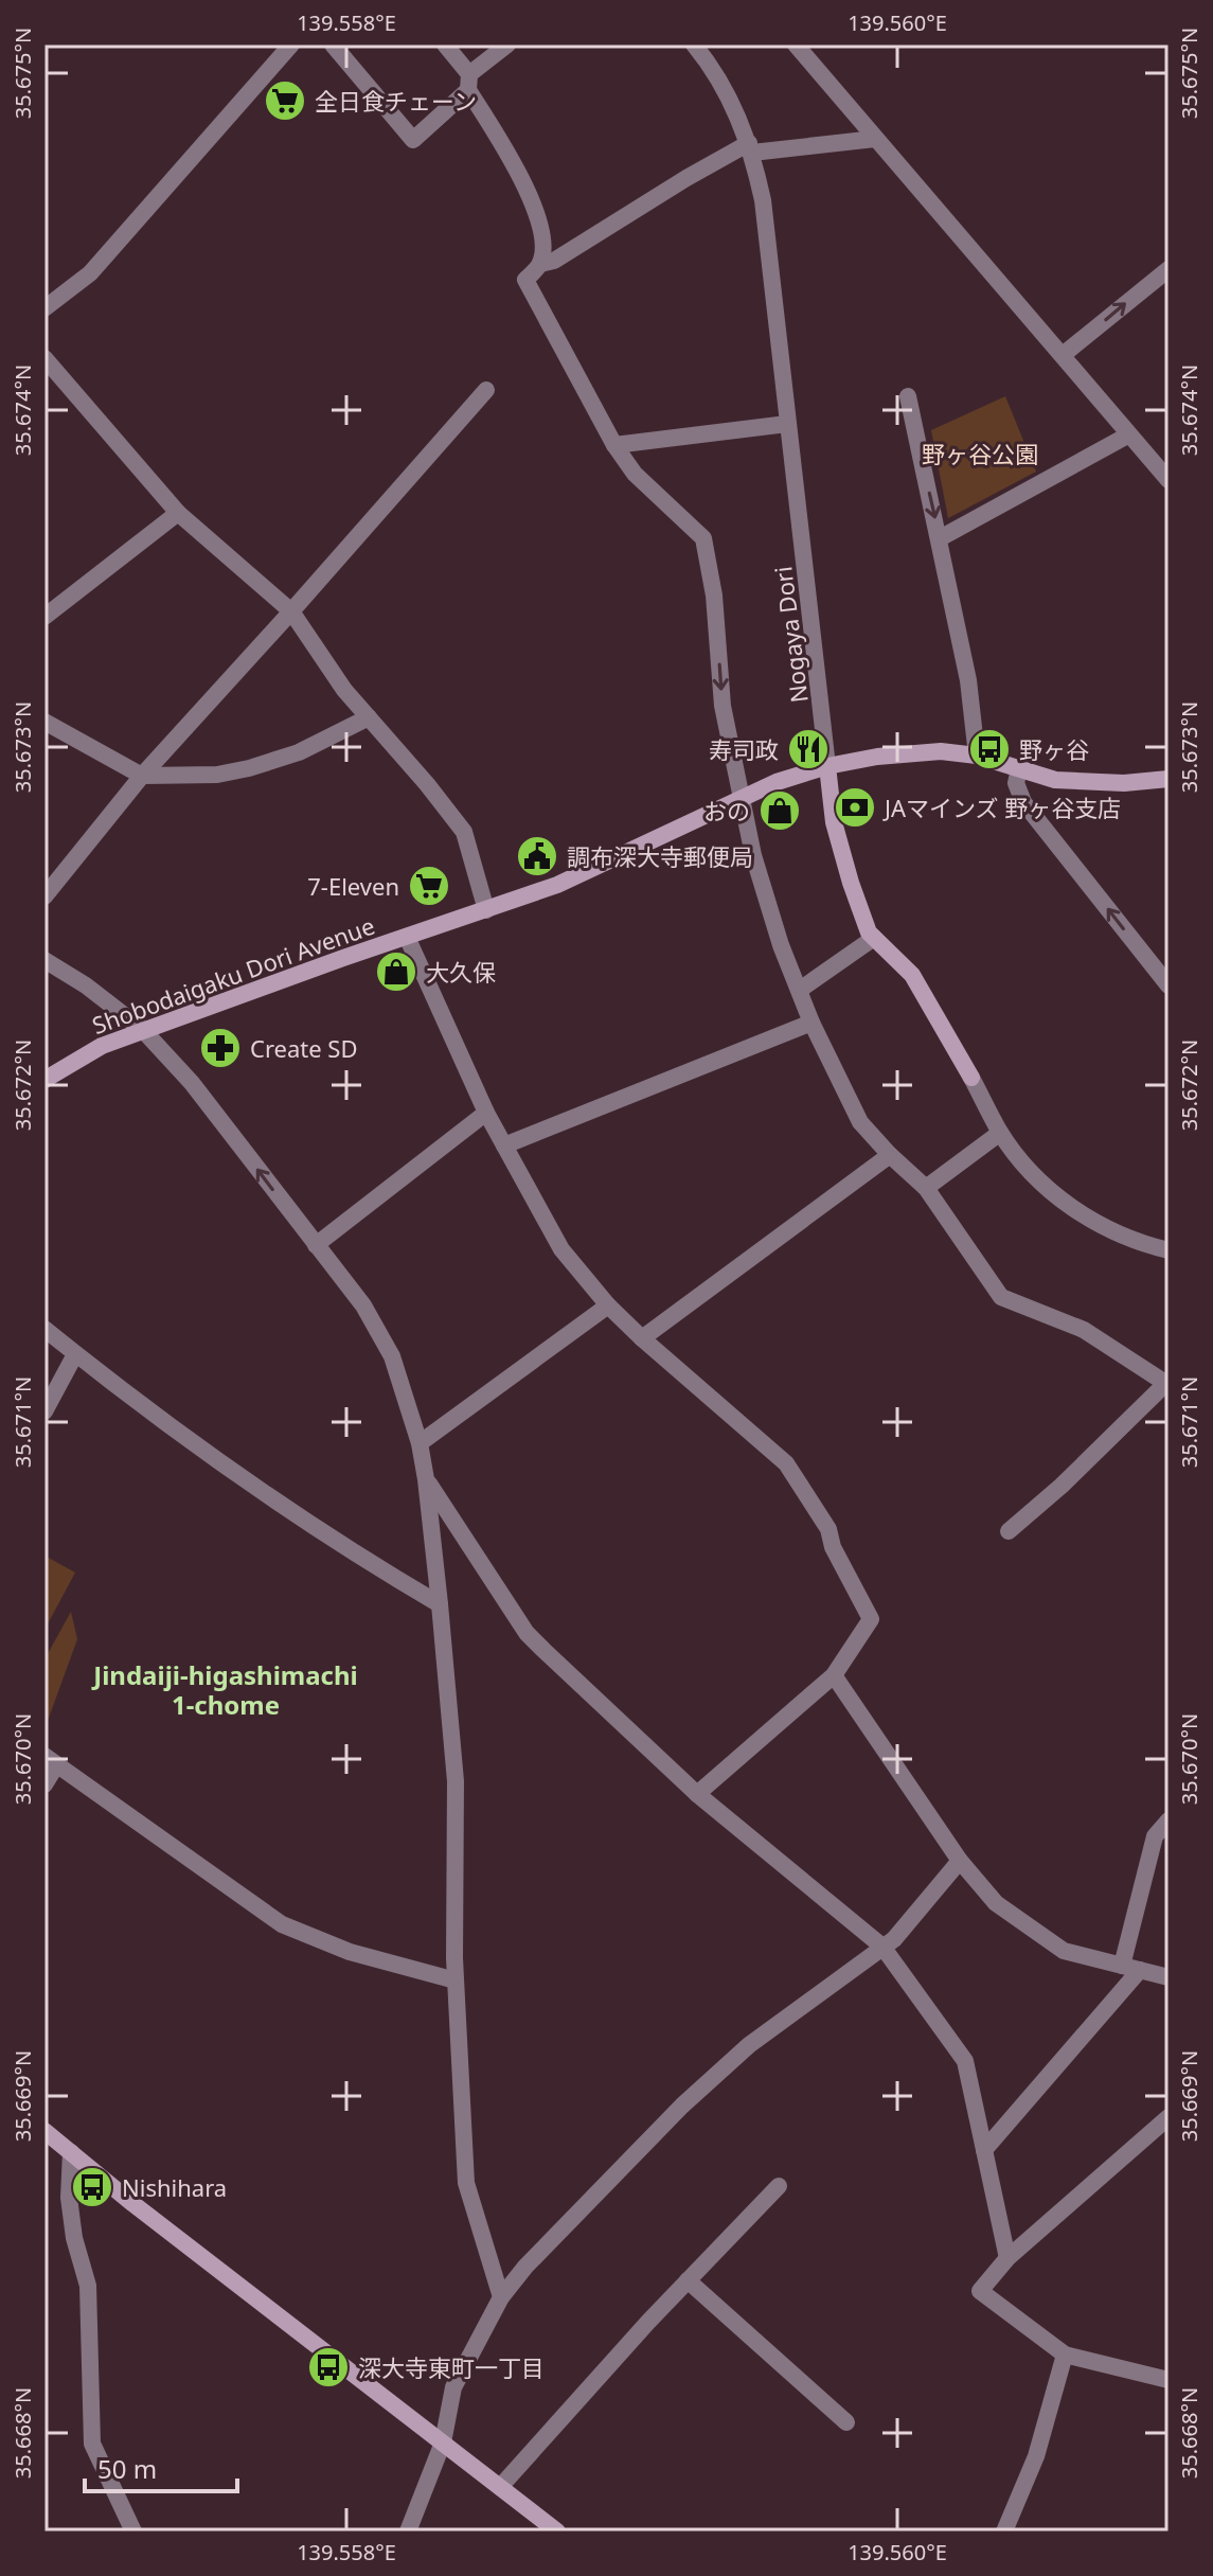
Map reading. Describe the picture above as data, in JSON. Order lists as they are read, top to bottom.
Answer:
{
  "streets": {
    "street": ["Nogaya Dori", "Shobodaigaku Dori Avenue"]
  },
  "crossings": [
    ["Nogaya Dori", "Shobodaigaku Dori Avenue"]
  ],
  "districts": ["Jindaiji-higashimachi 1-chome"],
  "parks": ["野ヶ谷公園"],
  "places": {
    "supermarket": ["全日食チェーン", "7-Eleven"],
    "restaurant": ["寿司政"],
    "bus stop": ["野ヶ谷", "Nishihara", "深大寺東町一丁目"],
    "bank": ["JAマインズ 野ヶ谷支店"],
    "shop": ["おの", "大久保"],
    "public building": ["調布深大寺郵便局"],
    "pharmacy": ["Create SD"]
  },
  "scale_bar": "50 m",
  "coordinates": [
    "139.558°E",
    "139.560°E",
    "35.675°N",
    "35.674°N",
    "35.673°N",
    "35.672°N",
    "35.671°N",
    "35.670°N",
    "35.669°N",
    "35.668°N"
  ]
}
